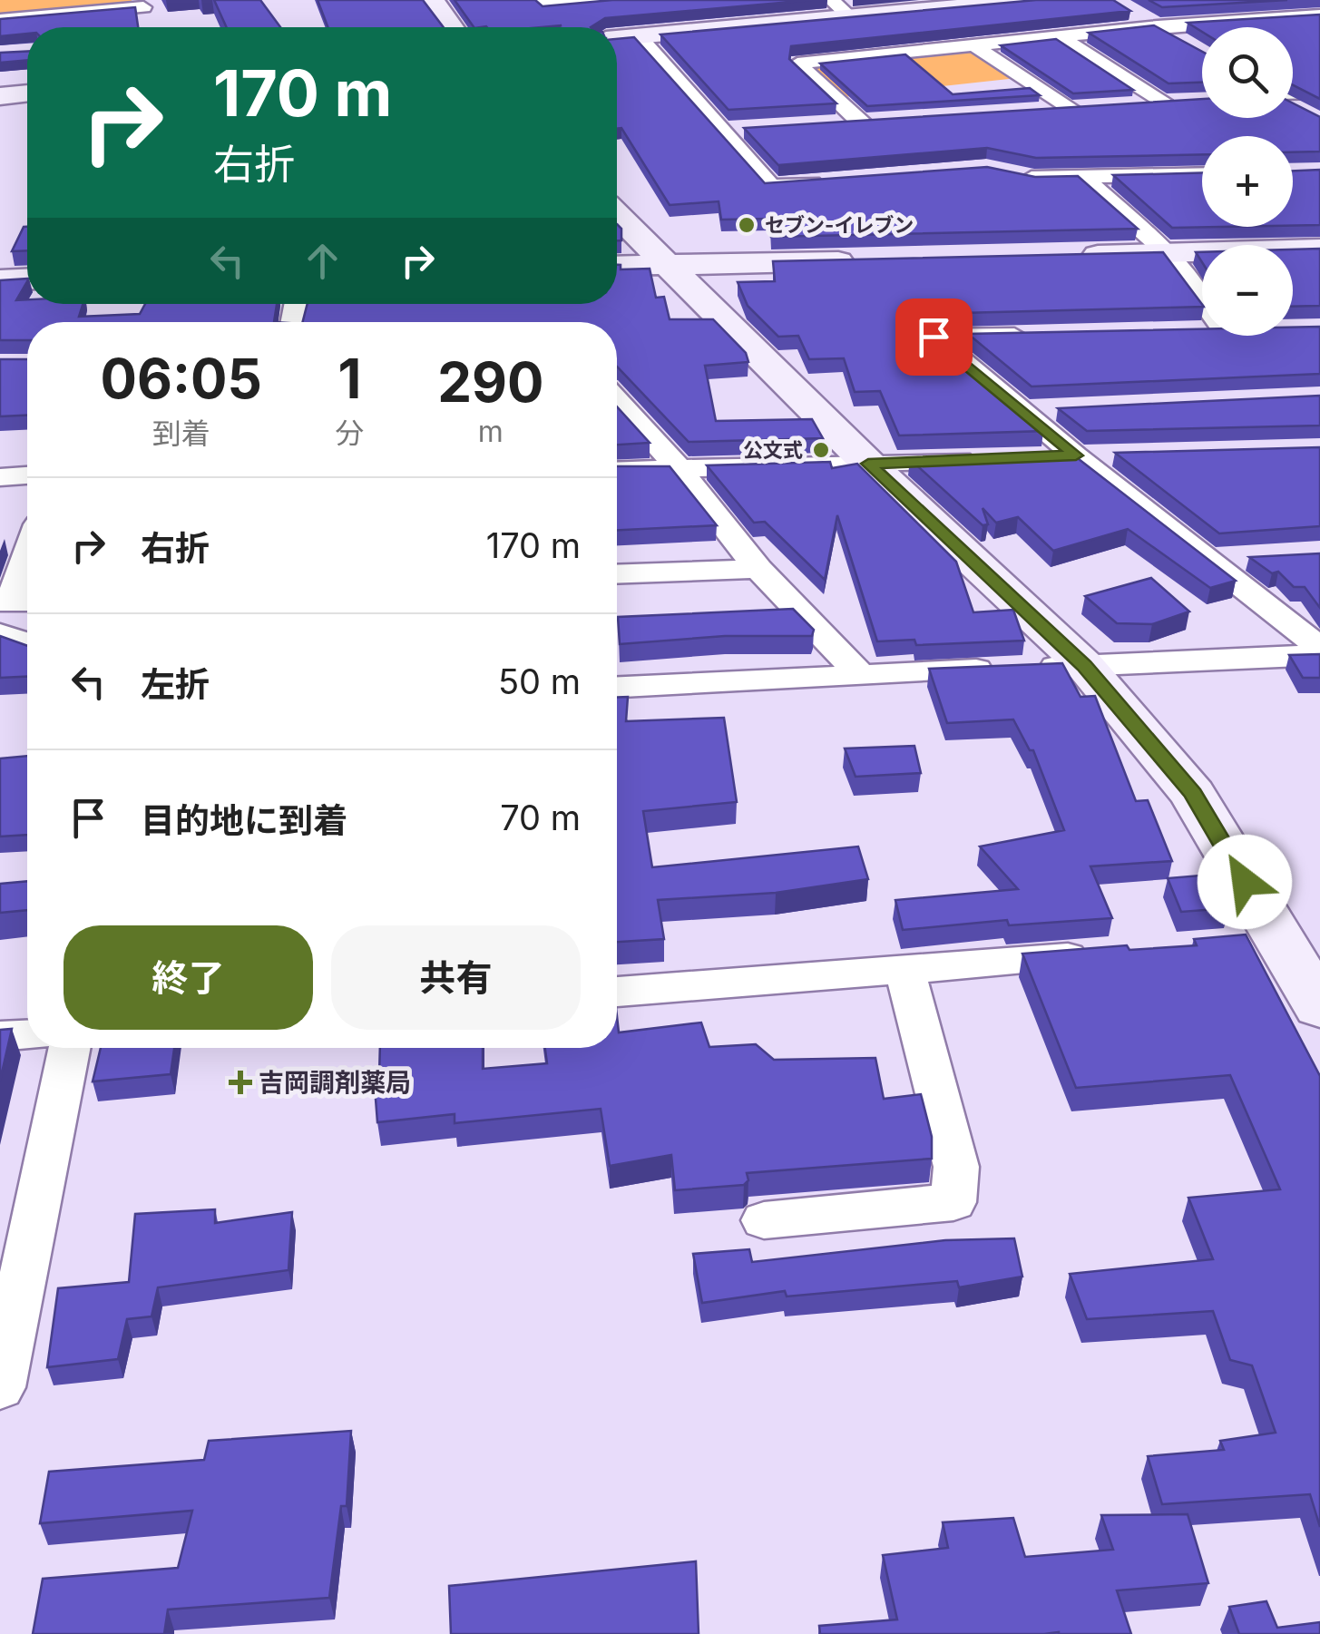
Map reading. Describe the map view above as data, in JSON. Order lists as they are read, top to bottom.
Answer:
{
  "places": {
    "other": ["セブン-イレブン", "公文式"],
    "health": ["吉岡調剤薬局"]
  },
  "page": {
    "map_buttons": ["+", "−"],
    "turn": ["170 m", "右折"],
    "eta": [
      "06:05",
      "到着",
      "1",
      "分",
      "290",
      "m"
    ],
    "list": [
      {
        "name": "右折",
        "value": "170 m"
      },
      {
        "name": "左折",
        "value": "50 m"
      },
      {
        "name": "目的地に到着",
        "value": "70 m"
      }
    ],
    "buttons": ["終了", "共有"]
  }
}
